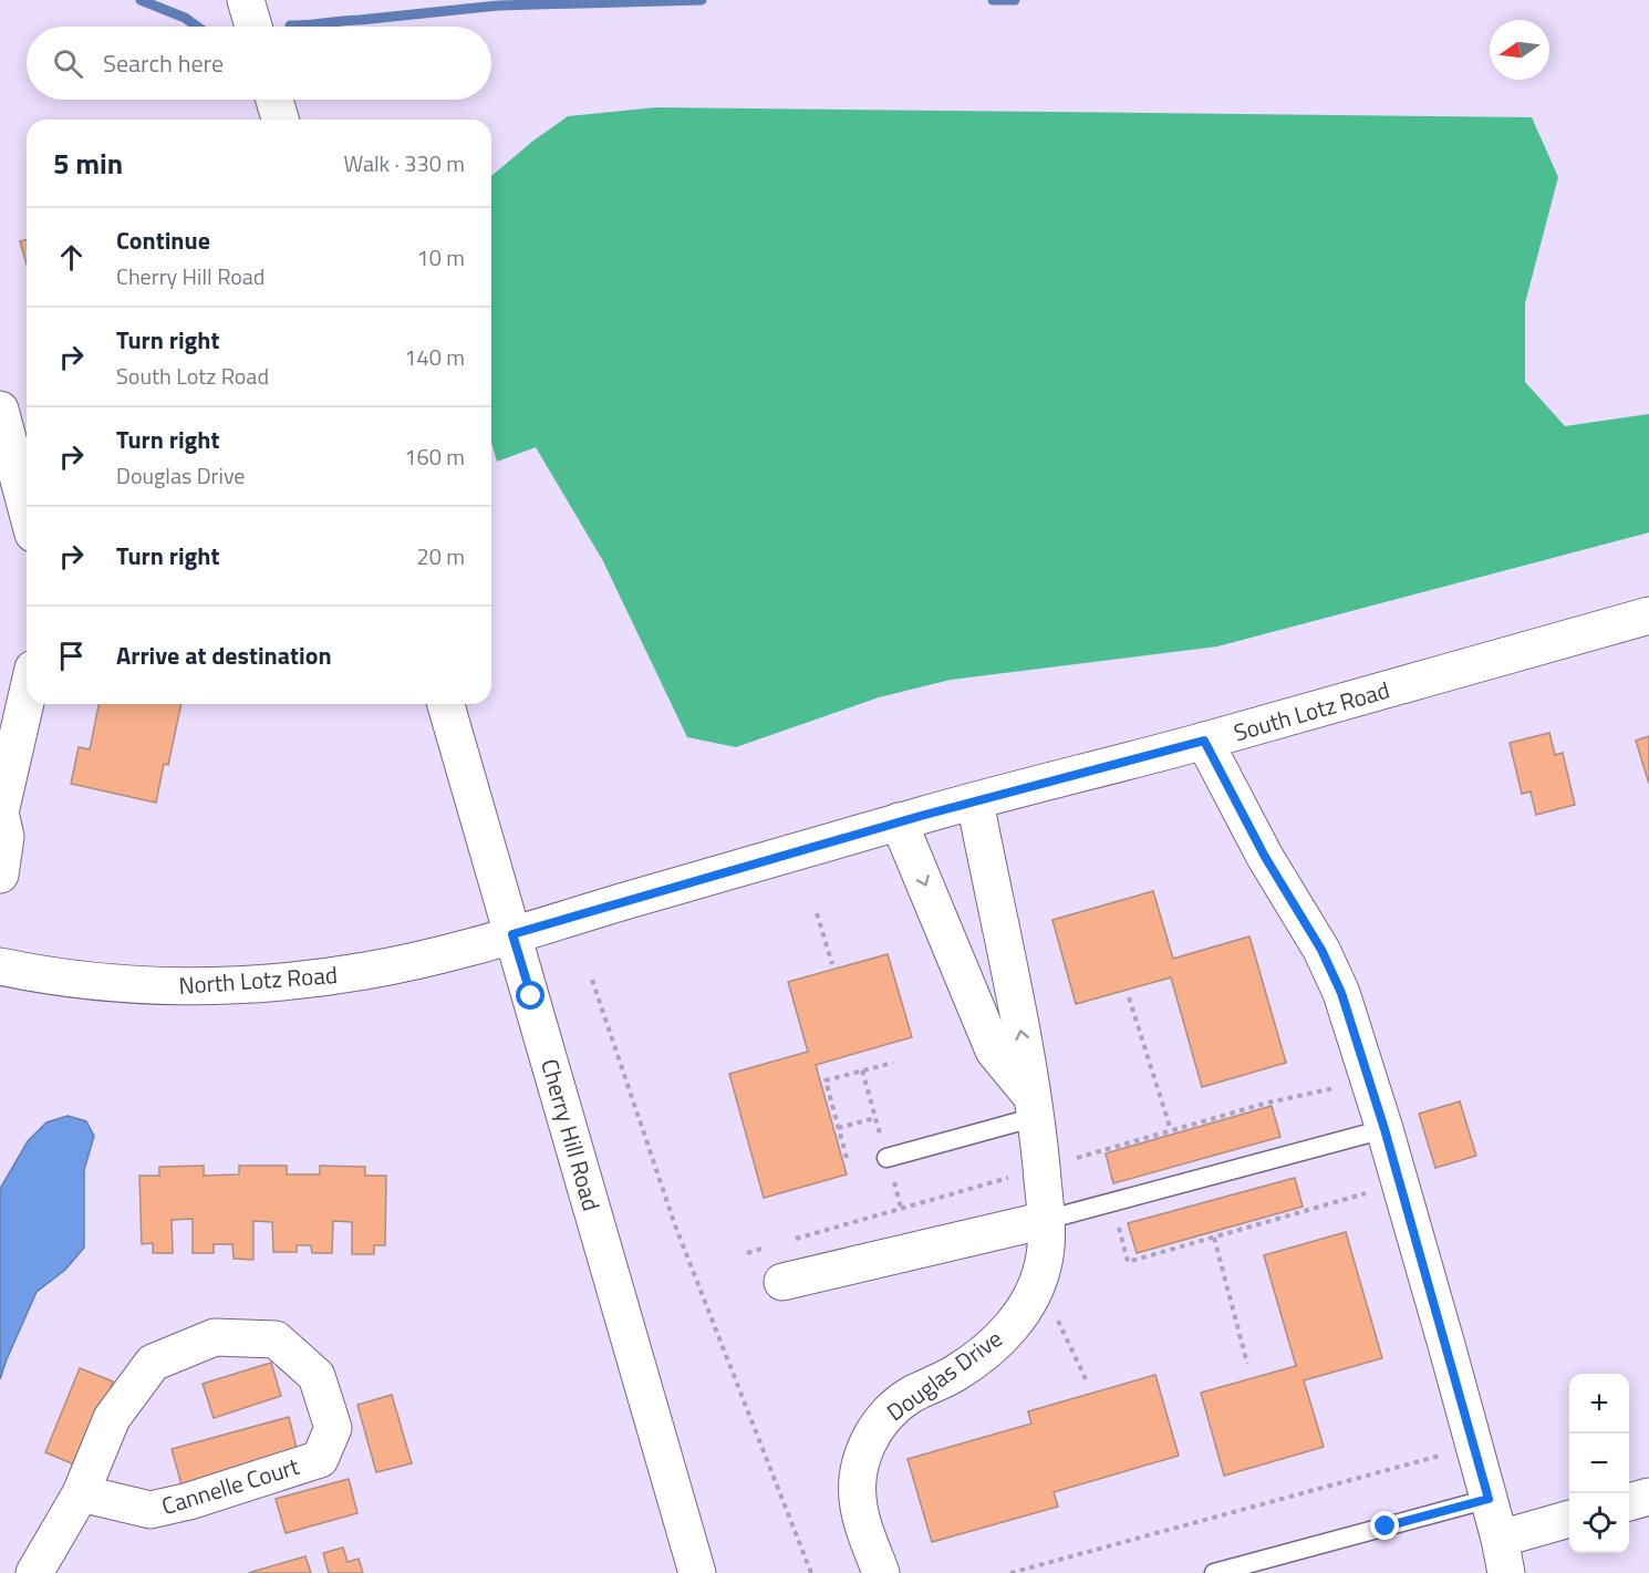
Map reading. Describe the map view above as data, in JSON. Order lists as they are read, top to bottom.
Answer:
{
  "streets": {
    "street": [
      "South Lotz Road",
      "North Lotz Road",
      "Cherry Hill Road",
      "Douglas Drive",
      "Cannelle Court"
    ]
  },
  "crossings": [
    ["South Lotz Road", "North Lotz Road"],
    ["South Lotz Road", "Cherry Hill Road"],
    ["South Lotz Road", "Douglas Drive"],
    ["North Lotz Road", "Cherry Hill Road"]
  ],
  "north": "left",
  "page": {
    "search": "Search here",
    "heading": ["5 min", "Walk · 330 m"],
    "list": [
      ["Continue", "Cherry Hill Road", "10 m"],
      ["Turn right", "South Lotz Road", "140 m"],
      ["Turn right", "Douglas Drive", "160 m"],
      ["Turn right", "20 m"],
      "Arrive at destination"
    ],
    "map_buttons": ["+", "−"]
  }
}
